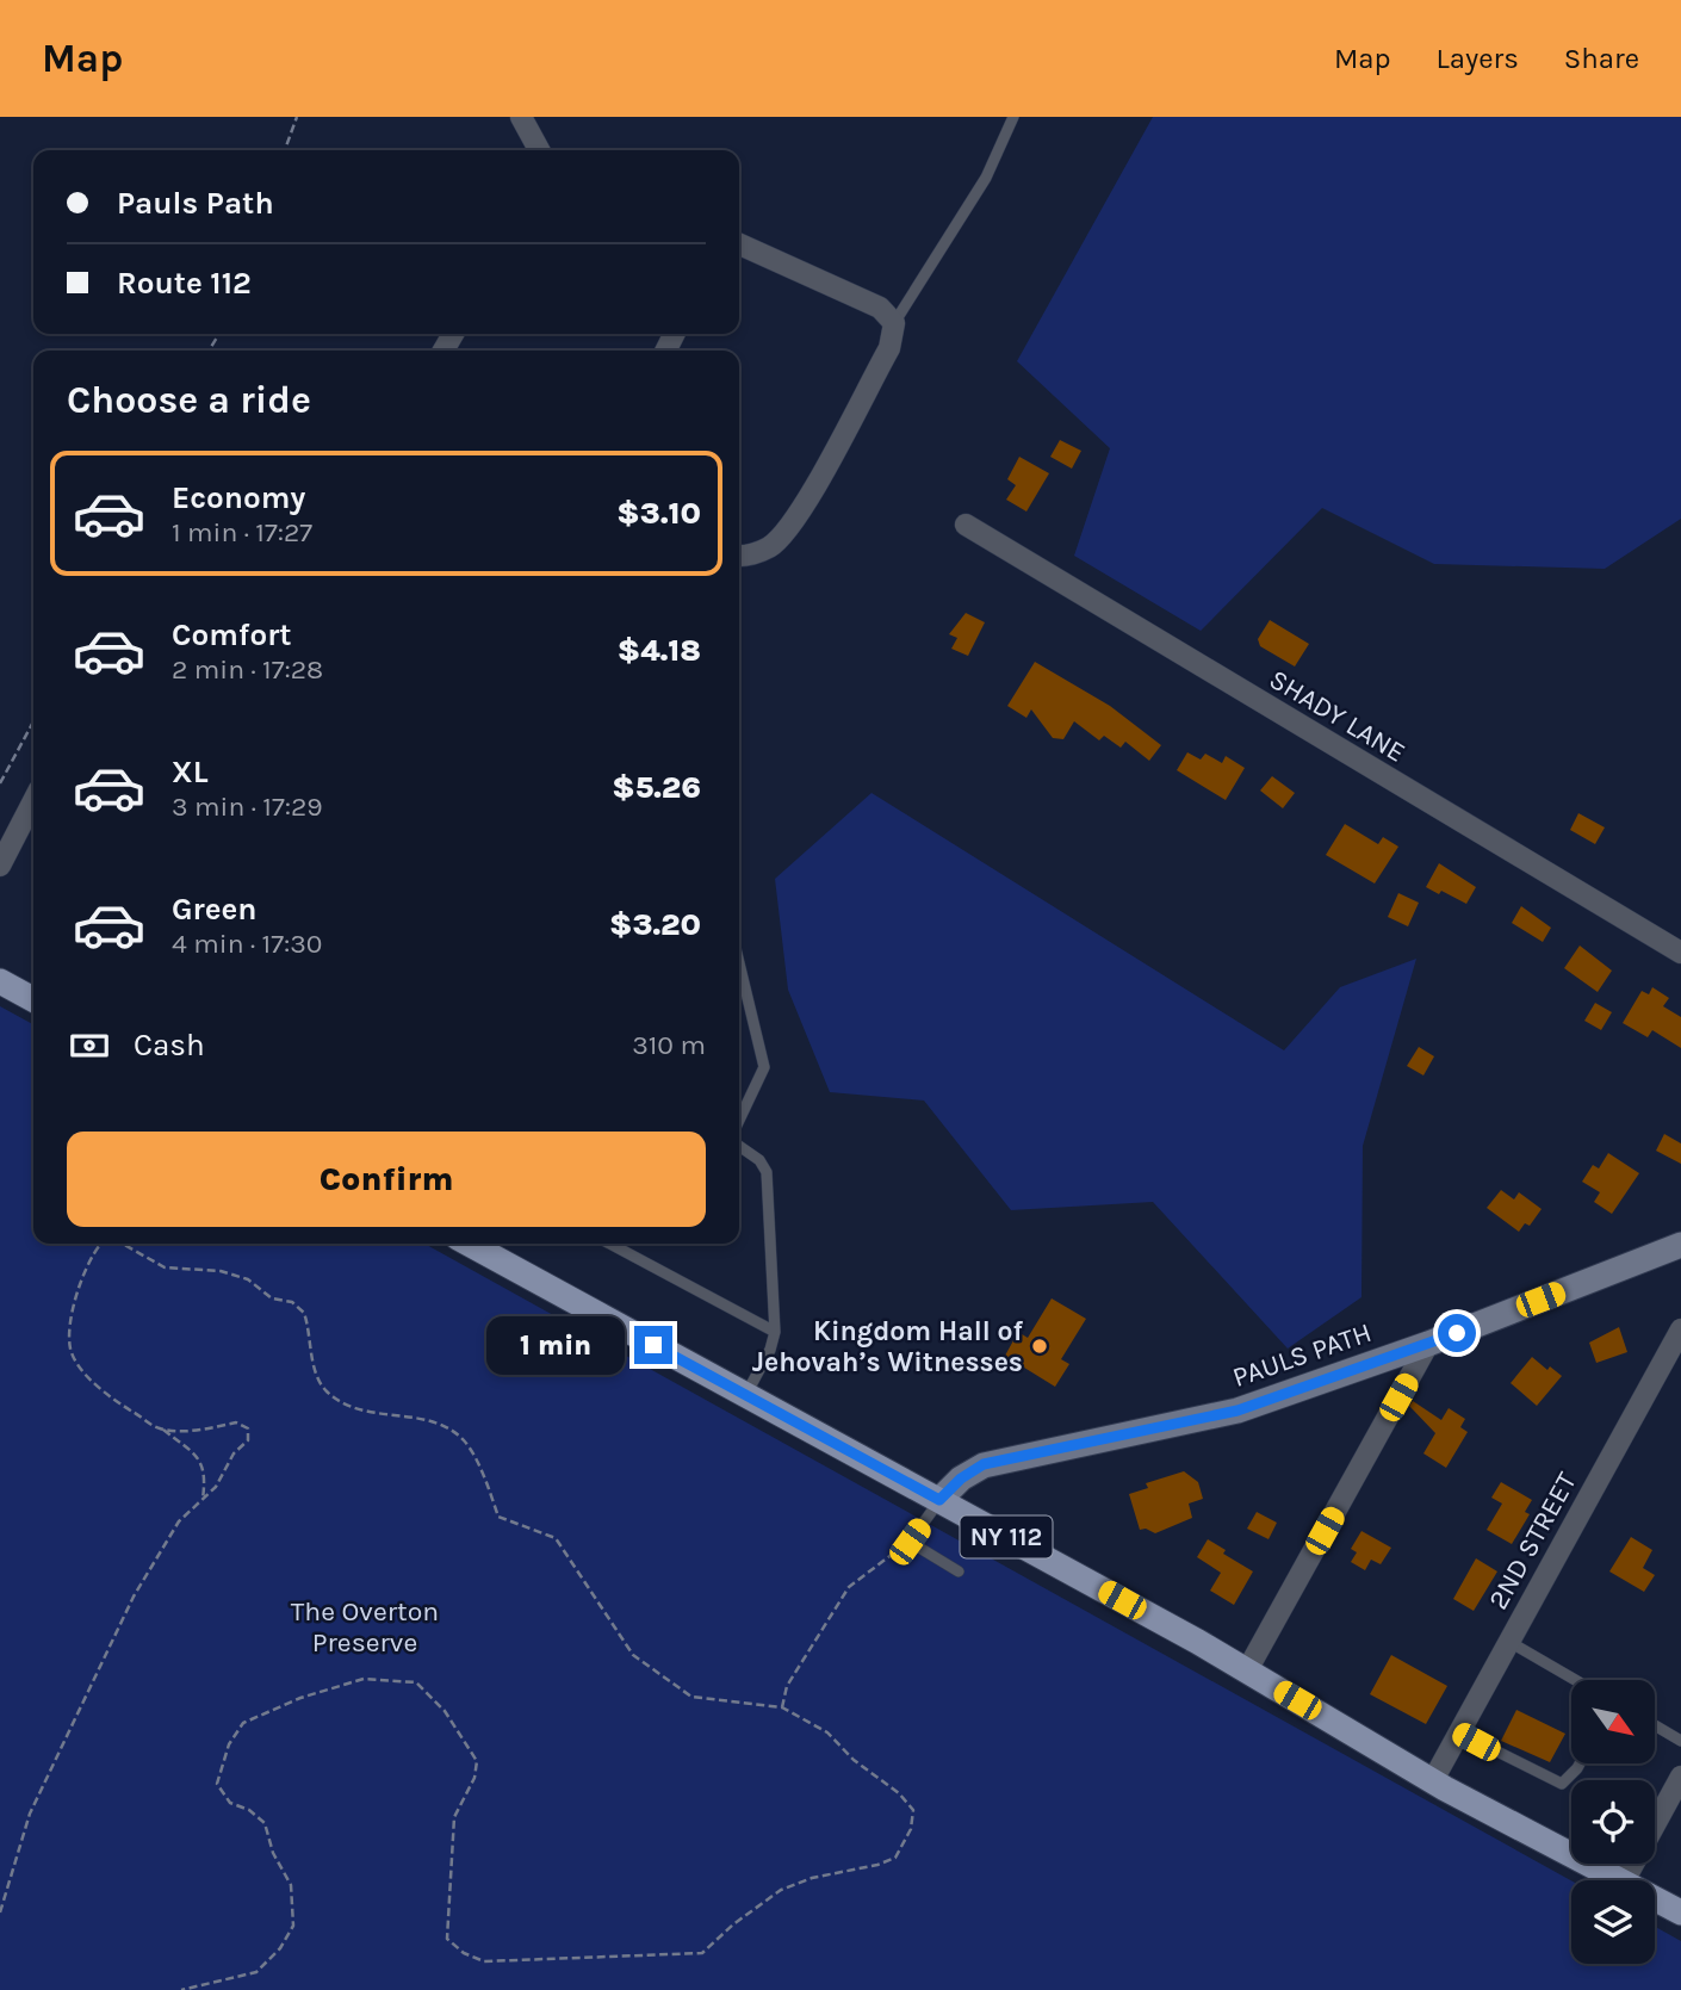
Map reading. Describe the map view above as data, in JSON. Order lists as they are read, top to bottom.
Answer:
{
  "streets": {
    "main road": ["NY 112"],
    "street": ["SHADY LANE", "PAULS PATH", "2ND STREET"]
  },
  "crossings": [
    ["PAULS PATH", "NY 112"],
    ["NY 112", "2ND STREET"]
  ],
  "parks": ["The Overton Preserve"],
  "places": ["Kingdom Hall of Jehovah’s Witnesses"],
  "north": "bottom right",
  "page": {
    "header": "Map",
    "nav": ["Map", "Layers", "Share"],
    "banner": ["Pauls Path", "Route 112"],
    "heading": "Choose a ride",
    "list": [
      {
        "name": "Economy",
        "note": "1 min · 17:27",
        "value": "$3.10"
      },
      {
        "name": "Comfort",
        "note": "2 min · 17:28",
        "value": "$4.18"
      },
      {
        "name": "XL",
        "note": "3 min · 17:29",
        "value": "$5.26"
      },
      {
        "name": "Green",
        "note": "4 min · 17:30",
        "value": "$3.20"
      }
    ],
    "pay": ["Cash", "310 m"],
    "buttons": "Confirm",
    "bubble": "1 min"
  }
}
